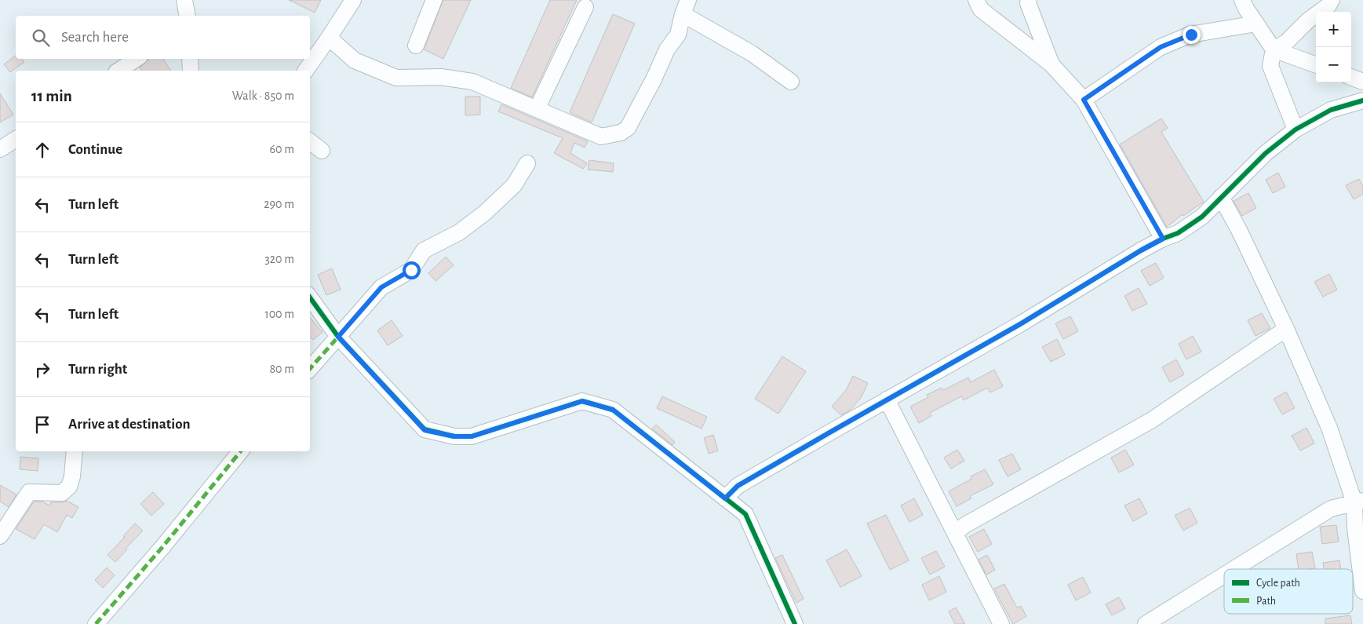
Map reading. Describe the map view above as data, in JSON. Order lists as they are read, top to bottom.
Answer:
{
  "legend": ["Cycle path", "Path"],
  "page": {
    "map_buttons": ["+", "−"],
    "search": "Search here",
    "heading": ["11 min", "Walk · 850 m"],
    "list": [
      ["Continue", "60 m"],
      ["Turn left", "290 m"],
      ["Turn left", "320 m"],
      ["Turn left", "100 m"],
      ["Turn right", "80 m"],
      "Arrive at destination"
    ]
  }
}
